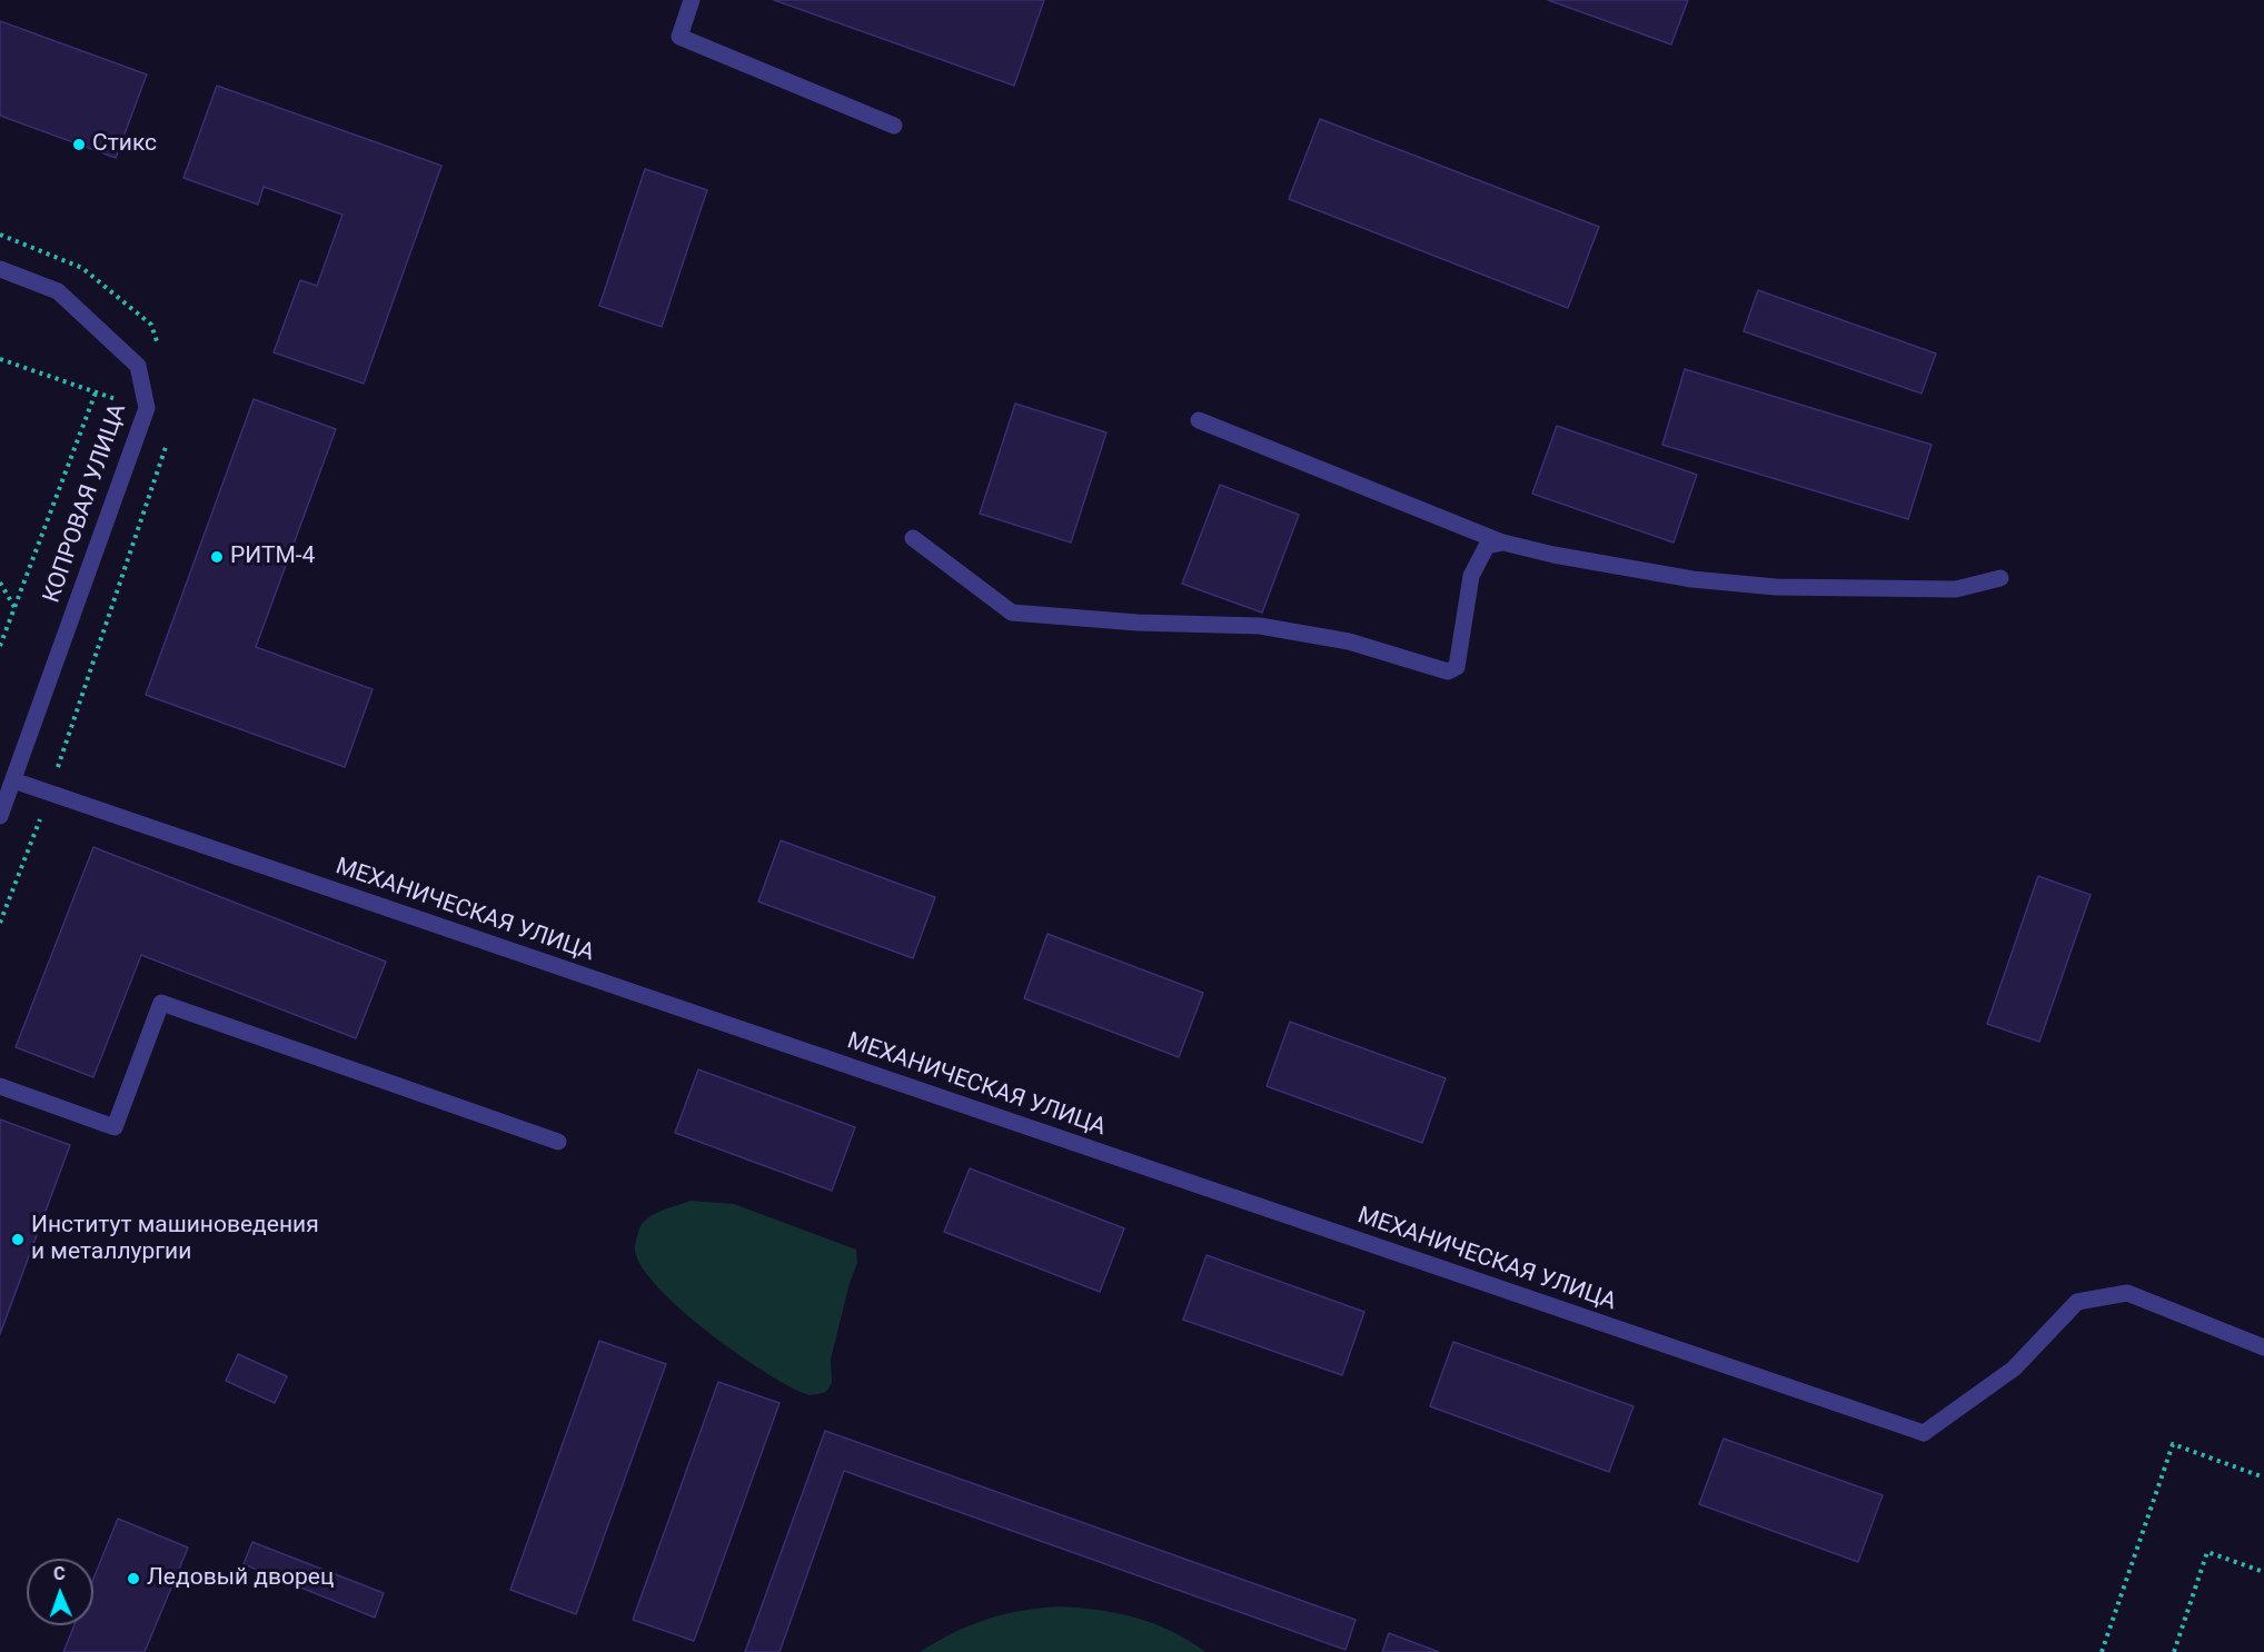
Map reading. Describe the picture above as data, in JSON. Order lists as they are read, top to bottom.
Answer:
{
  "streets": {
    "street": ["КОПРОВАЯ УЛИЦА", "МЕХАНИЧЕСКАЯ УЛИЦА"]
  },
  "crossings": [
    ["КОПРОВАЯ УЛИЦА", "МЕХАНИЧЕСКАЯ УЛИЦА"]
  ],
  "places": [
    "Стикс",
    "РИТМ-4",
    "Институт машиноведения и металлургии",
    "Ледовый дворец"
  ],
  "north": "top"
}
